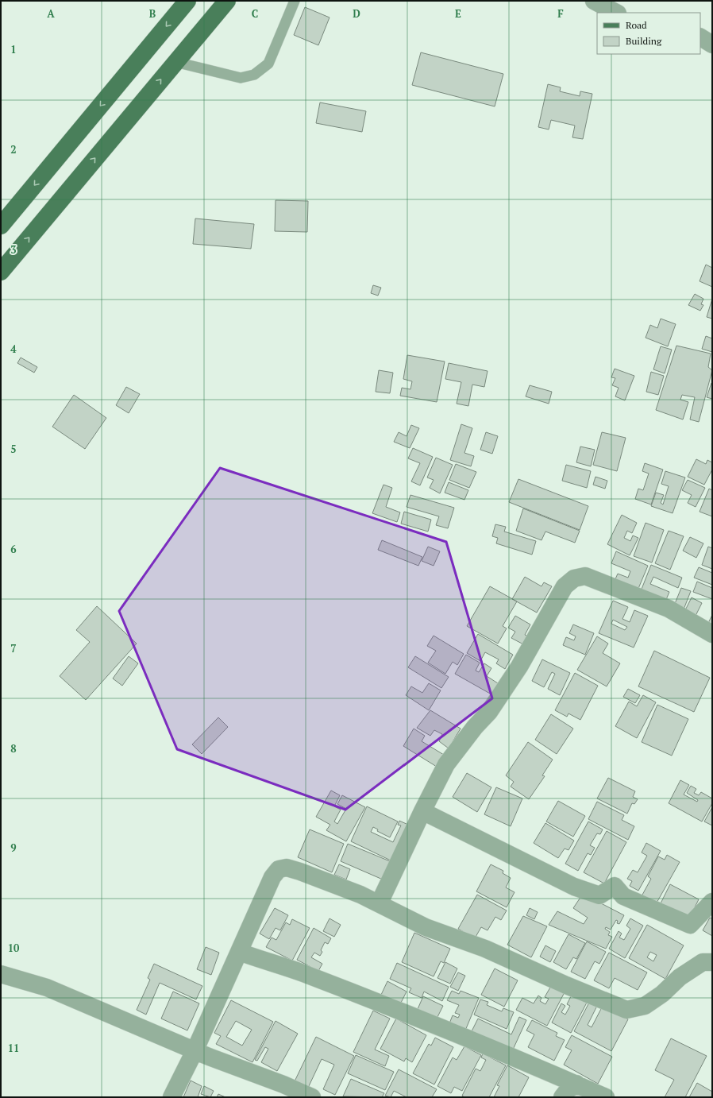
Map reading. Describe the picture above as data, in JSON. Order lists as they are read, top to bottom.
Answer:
{
  "legend": ["Road", "Building"],
  "grid": {
    "columns": [
      "A",
      "B",
      "C",
      "D",
      "E",
      "F"
    ],
    "rows": [
      "1",
      "2",
      "3",
      "4",
      "5",
      "6",
      "7",
      "8",
      "9",
      "10",
      "11"
    ]
  }
}
